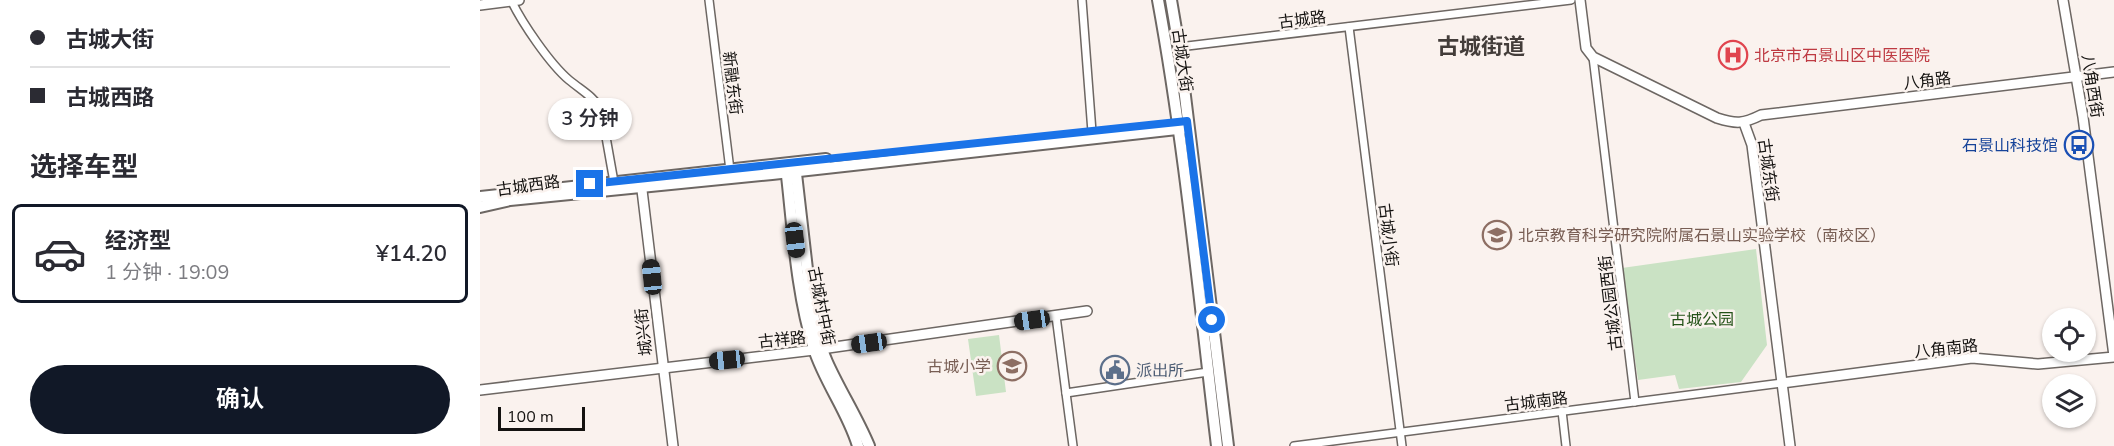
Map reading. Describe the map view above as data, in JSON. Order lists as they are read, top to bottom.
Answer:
{
  "streets": {
    "main road": ["古城大街", "古城西路", "古城村中街"],
    "street": [
      "古城路",
      "八角路",
      "新融东街",
      "八角西街",
      "古城东街",
      "古城小街",
      "古城公园西街",
      "城兴街",
      "古祥路",
      "八角南路",
      "古城南路"
    ]
  },
  "crossings": [
    ["古城路", "古城大街"],
    ["古城路", "古城小街"],
    ["古城大街", "古城西路"],
    ["八角路", "八角西街"],
    ["八角路", "古城东街"],
    ["新融东街", "古城西路"],
    ["八角西街", "八角南路"],
    ["古城东街", "古城公园西街"],
    ["古城东街", "八角南路"],
    ["古城东街", "古城南路"],
    ["古城西路", "古城村中街"],
    ["古城西路", "城兴街"],
    ["古城小街", "古城南路"],
    ["古城公园西街", "古城南路"],
    ["古城村中街", "古祥路"],
    ["城兴街", "古祥路"],
    ["八角南路", "古城南路"]
  ],
  "districts": ["古城街道"],
  "parks": ["古城公园"],
  "places": {
    "hospital": ["北京市石景山区中医医院"],
    "bus stop": ["石景山科技馆"],
    "school or university": ["北京教育科学研究院附属石景山实验学校（南校区）", "古城小学"],
    "public building": ["派出所"]
  },
  "scale_bar": "100 m",
  "page": {
    "banner": ["古城大街", "古城西路"],
    "bubble": "3 分钟",
    "heading": "选择车型",
    "list": [
      {
        "name": "经济型",
        "note": "1 分钟 · 19:09",
        "value": "¥14.20"
      }
    ],
    "buttons": "确认",
    "scale": "100 m"
  }
}
